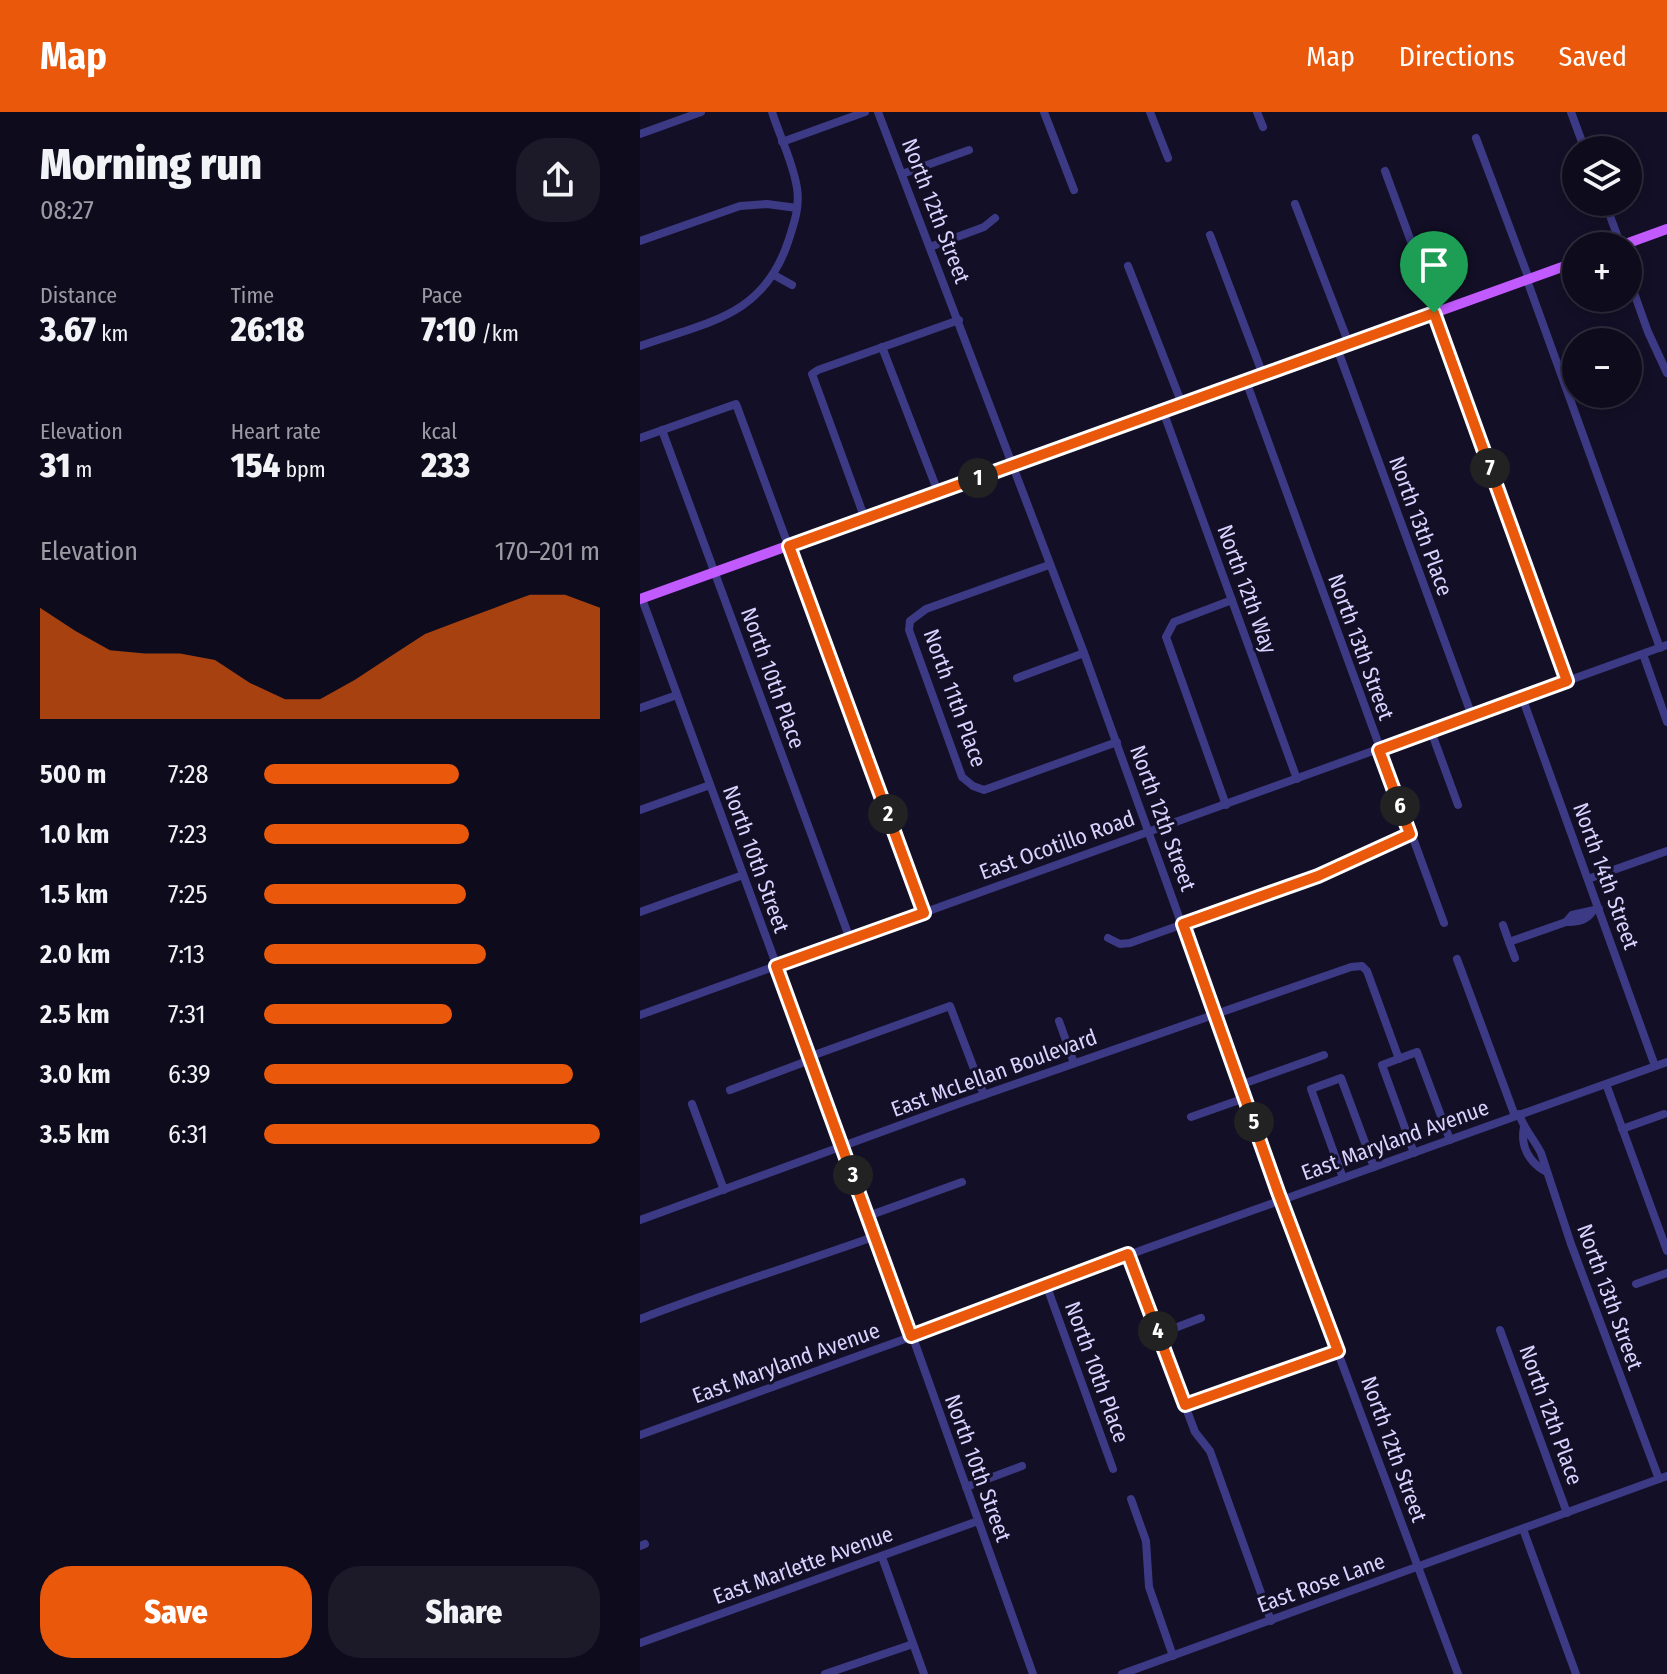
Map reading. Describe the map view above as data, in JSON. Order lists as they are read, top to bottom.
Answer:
{
  "streets": {
    "street": [
      "North 12th Street",
      "North 13th Place",
      "North 12th Way",
      "North 13th Street",
      "North 10th Place",
      "North 11th Place",
      "East Ocotillo Road",
      "North 10th Street",
      "North 14th Street",
      "East McLellan Boulevard",
      "East Maryland Avenue",
      "North 12th Place",
      "East Marlette Avenue",
      "East Rose Lane"
    ]
  },
  "crossings": [
    ["North 12th Street", "North 11th Place"],
    ["North 12th Street", "East Ocotillo Road"],
    ["North 12th Street", "East McLellan Boulevard"],
    ["North 12th Street", "East Maryland Avenue"],
    ["North 12th Street", "East Rose Lane"],
    ["North 13th Place", "East Ocotillo Road"],
    ["North 12th Way", "East Ocotillo Road"],
    ["North 13th Street", "East Ocotillo Road"],
    ["North 13th Street", "East Maryland Avenue"],
    ["North 13th Street", "East Rose Lane"],
    ["North 10th Place", "East Ocotillo Road"],
    ["North 10th Place", "East Maryland Avenue"],
    ["East Ocotillo Road", "North 10th Street"],
    ["East Ocotillo Road", "North 14th Street"],
    ["North 10th Street", "East McLellan Boulevard"],
    ["North 10th Street", "East Maryland Avenue"],
    ["North 10th Street", "East Marlette Avenue"],
    ["North 14th Street", "East Maryland Avenue"],
    ["North 12th Place", "East Rose Lane"]
  ],
  "page": {
    "header": "Map",
    "nav": ["Map", "Directions", "Saved"],
    "heading": ["Morning run", "08:27"],
    "map_buttons": ["+", "−"],
    "stats": [
      ["Distance", "3.67 km"],
      ["Time", "26:18"],
      ["Pace", "7:10 /km"],
      ["Elevation", "31 m"],
      ["Heart rate", "154 bpm"],
      ["kcal", "233"]
    ],
    "pins": [
      "7",
      "1",
      "6",
      "2",
      "5",
      "3",
      "4"
    ],
    "chart": ["Elevation", "170–201 m"],
    "list": [
      {
        "name": "500 m",
        "note": "7:28"
      },
      {
        "name": "1.0 km",
        "note": "7:23"
      },
      {
        "name": "1.5 km",
        "note": "7:25"
      },
      {
        "name": "2.0 km",
        "note": "7:13"
      },
      {
        "name": "2.5 km",
        "note": "7:31"
      },
      {
        "name": "3.0 km",
        "note": "6:39"
      },
      {
        "name": "3.5 km",
        "note": "6:31"
      }
    ],
    "buttons": ["Save", "Share"]
  }
}
